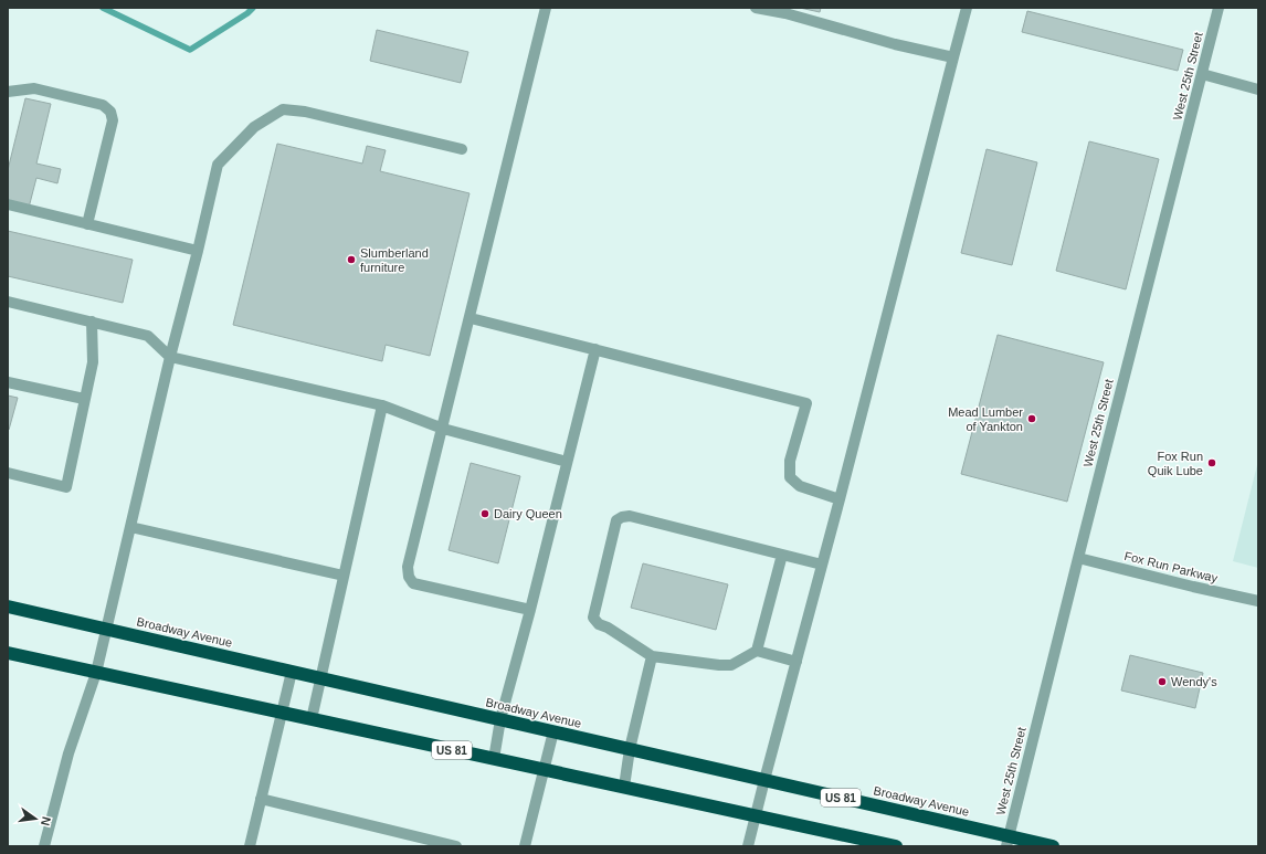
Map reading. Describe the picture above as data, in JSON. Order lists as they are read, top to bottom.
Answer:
{
  "streets": {
    "highway": ["Broadway Avenue", "US 81"],
    "street": ["West 25th Street", "Fox Run Parkway"]
  },
  "crossings": [
    ["West 25th Street", "Fox Run Parkway"],
    ["West 25th Street", "Broadway Avenue"]
  ],
  "places": [
    "Slumberland furniture",
    "Mead Lumber of Yankton",
    "Fox Run Quik Lube",
    "Dairy Queen",
    "Wendy's"
  ],
  "north": "right"
}
